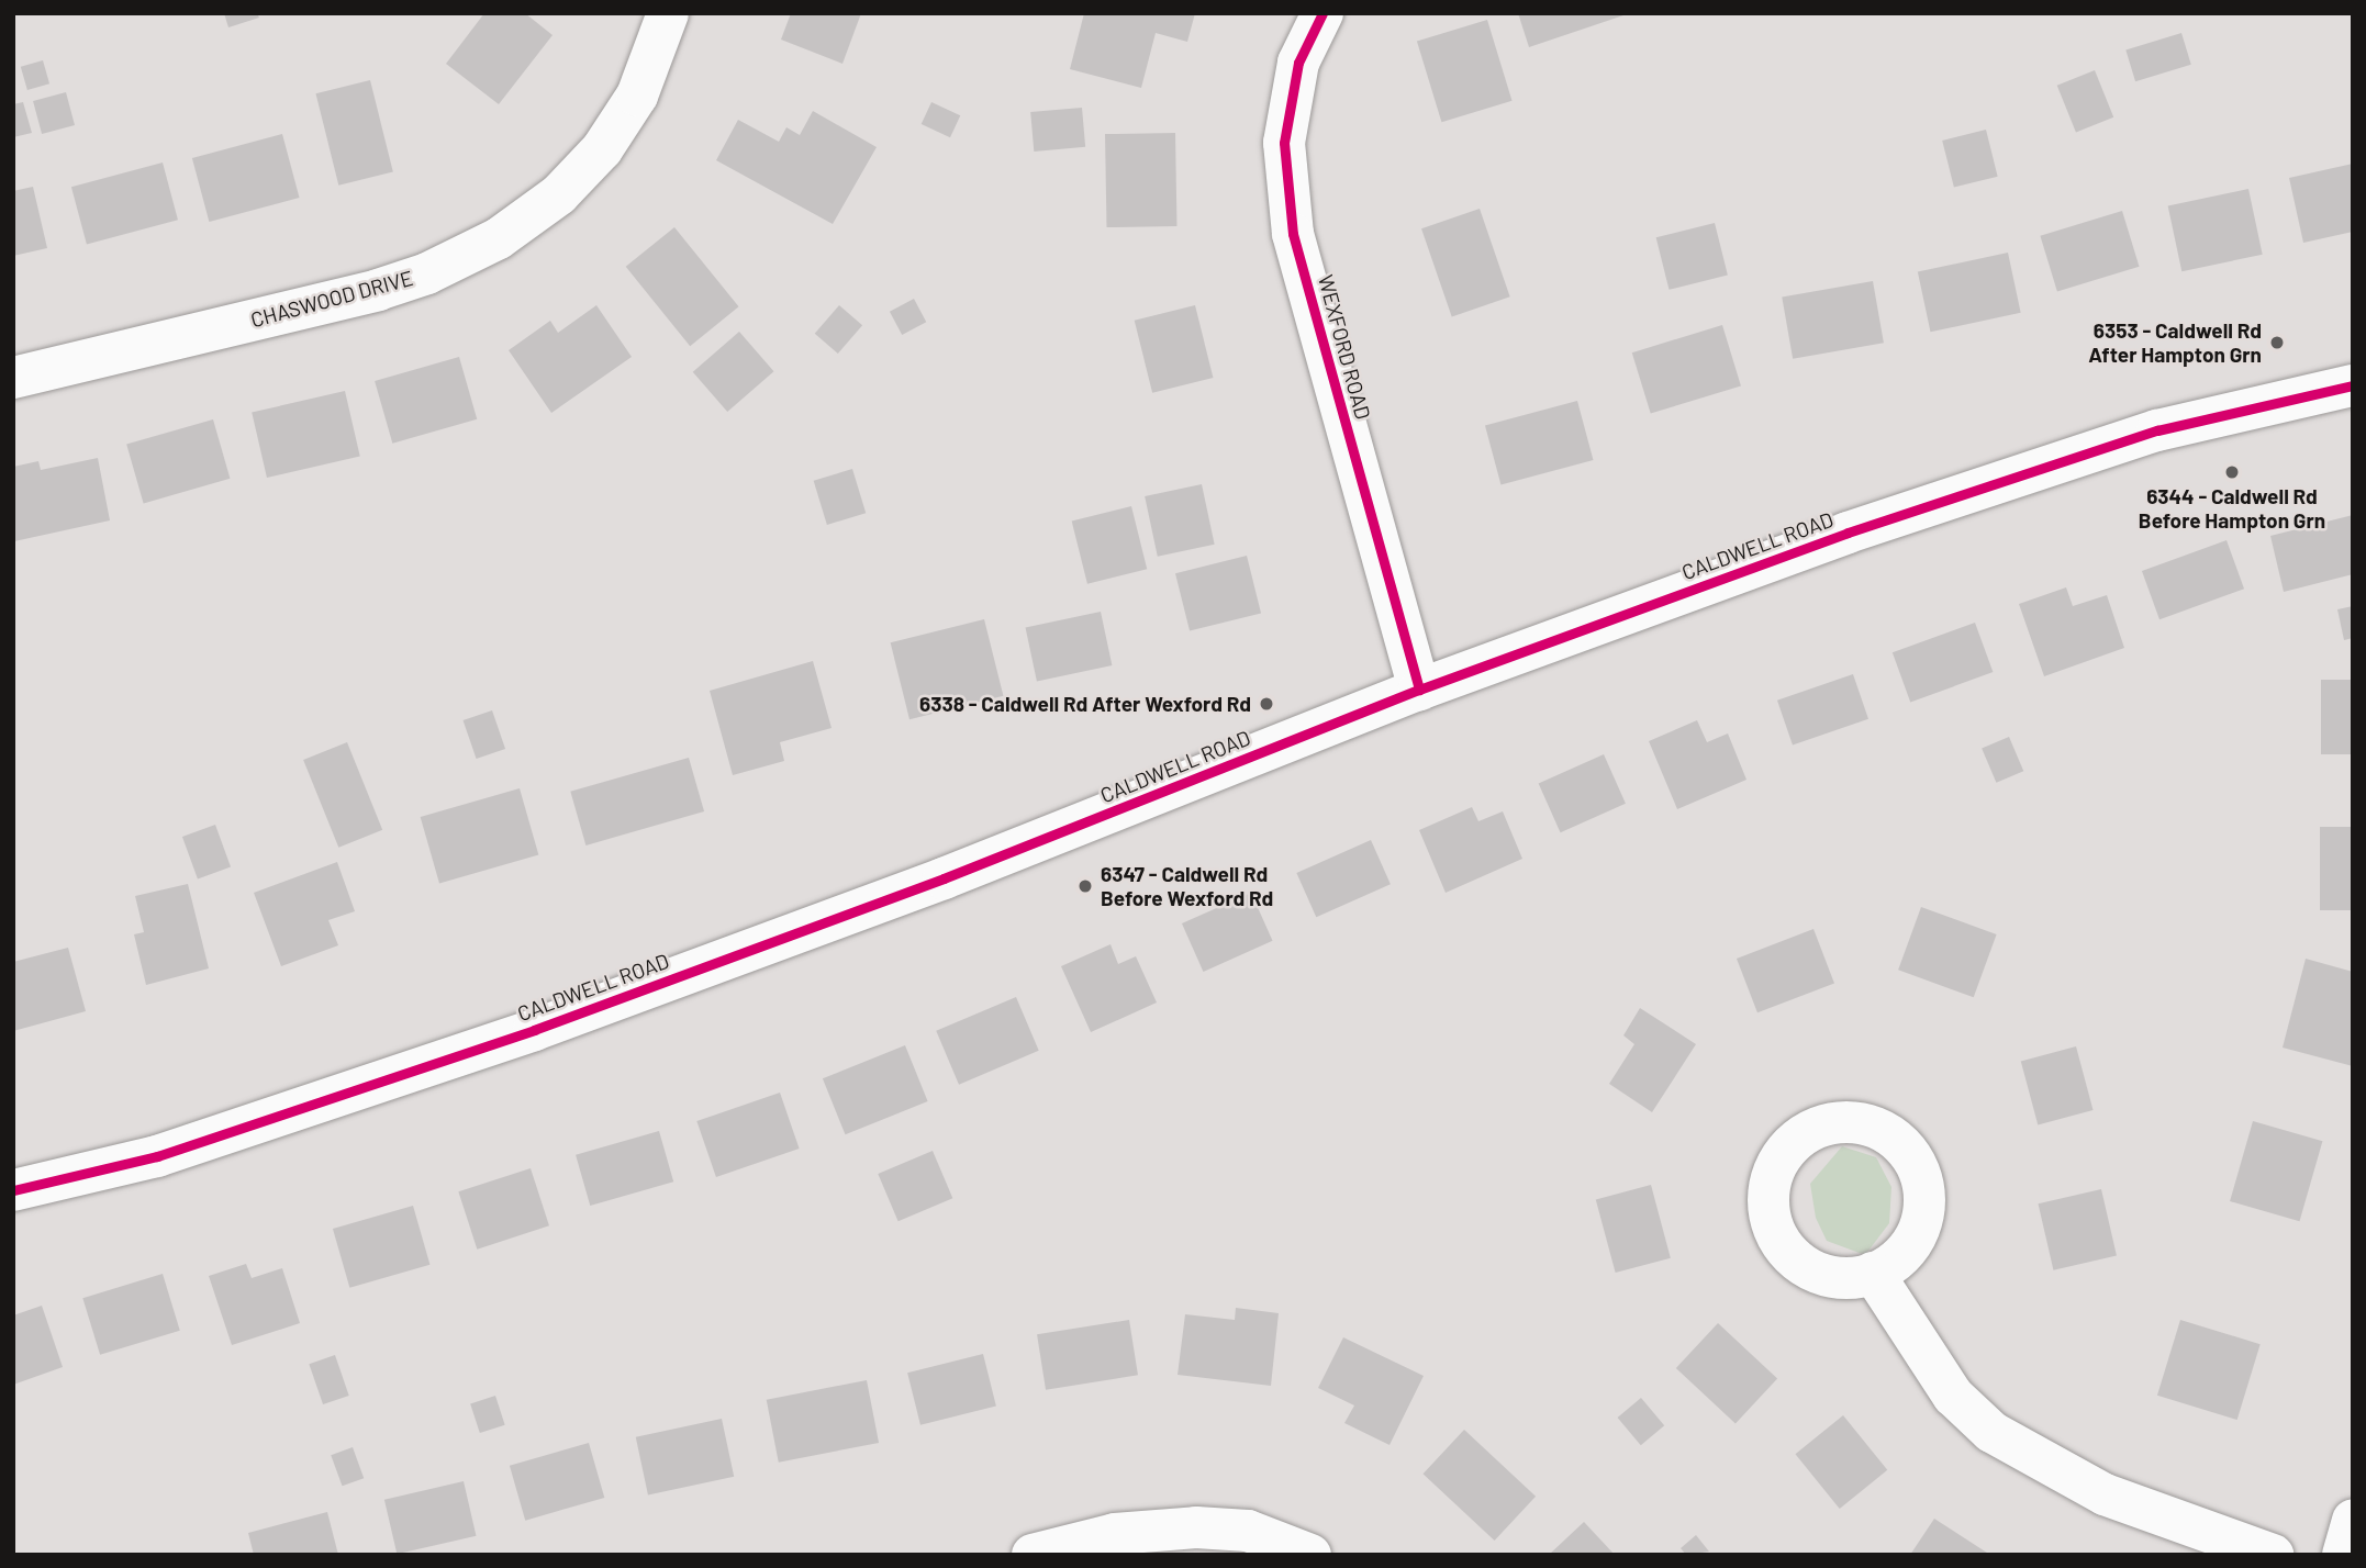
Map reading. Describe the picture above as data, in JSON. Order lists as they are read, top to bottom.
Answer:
{
  "streets": {
    "street": ["CHASWOOD DRIVE", "WEXFORD ROAD", "CALDWELL ROAD"]
  },
  "crossings": [
    ["WEXFORD ROAD", "CALDWELL ROAD"]
  ],
  "places": [
    "6353 - Caldwell Rd After Hampton Grn",
    "6344 - Caldwell Rd Before Hampton Grn",
    "6338 - Caldwell Rd After Wexford Rd",
    "6347 - Caldwell Rd Before Wexford Rd"
  ]
}
